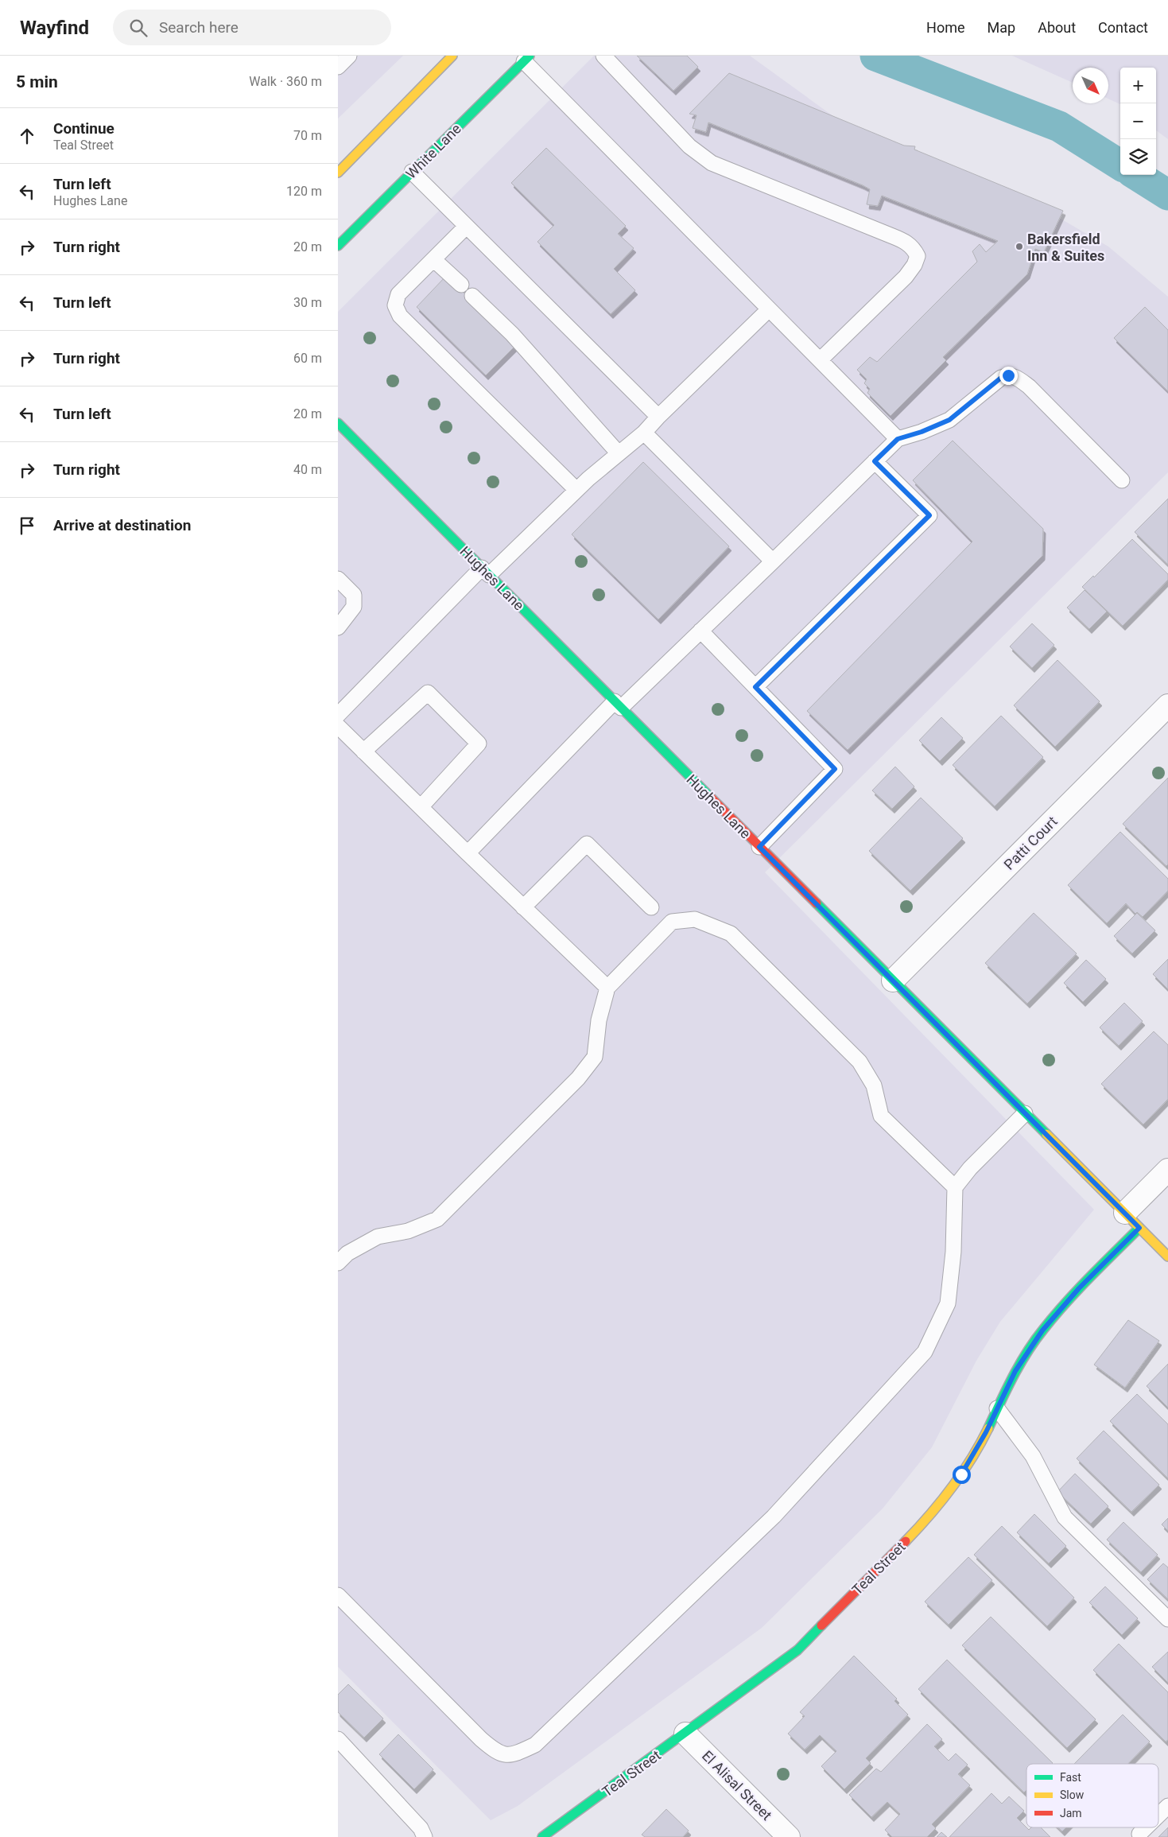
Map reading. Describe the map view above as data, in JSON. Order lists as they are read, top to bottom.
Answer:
{
  "streets": {
    "street": [
      "White Lane",
      "Hughes Lane",
      "Patti Court",
      "Teal Street",
      "El Alisal Street"
    ]
  },
  "crossings": [
    ["Hughes Lane", "Patti Court"],
    ["Hughes Lane", "Teal Street"],
    ["Teal Street", "El Alisal Street"]
  ],
  "places": ["Bakersfield Inn & Suites"],
  "legend": ["Fast", "Slow", "Jam"],
  "north": "bottom right",
  "page": {
    "header": "Wayfind",
    "search": "Search here",
    "nav": [
      "Home",
      "Map",
      "About",
      "Contact"
    ],
    "heading": ["5 min", "Walk · 360 m"],
    "map_buttons": ["+", "−"],
    "list": [
      ["Continue", "Teal Street", "70 m"],
      ["Turn left", "Hughes Lane", "120 m"],
      ["Turn right", "20 m"],
      ["Turn left", "30 m"],
      ["Turn right", "60 m"],
      ["Turn left", "20 m"],
      ["Turn right", "40 m"],
      "Arrive at destination"
    ]
  }
}
